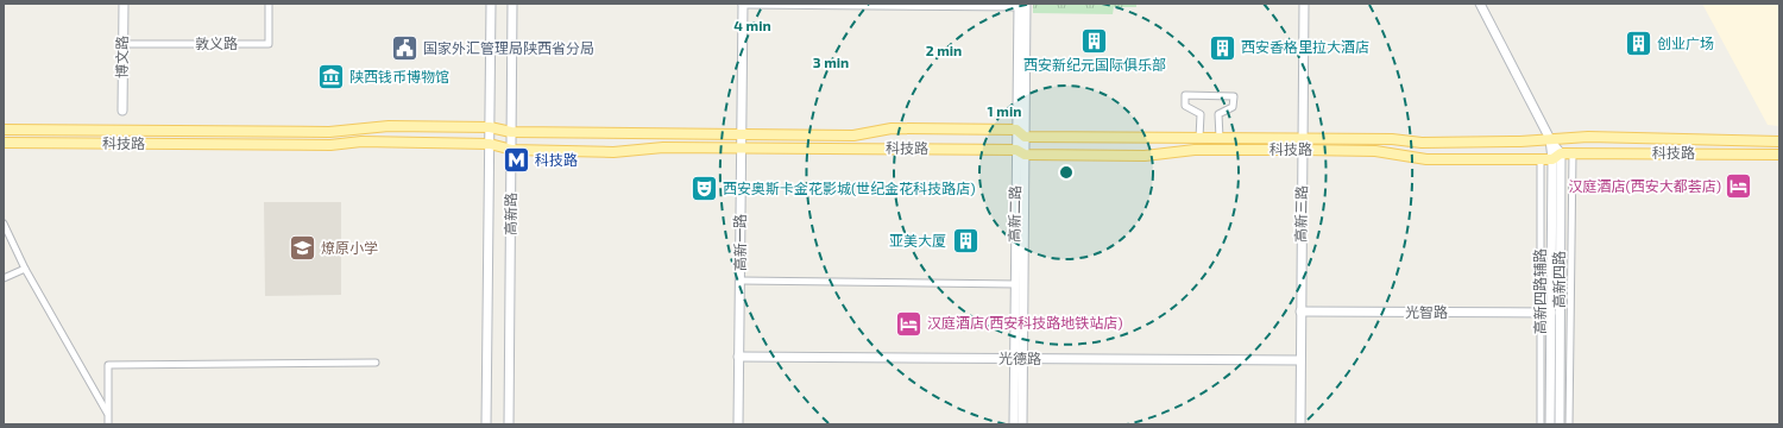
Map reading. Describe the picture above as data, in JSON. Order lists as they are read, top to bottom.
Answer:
{
  "streets": {
    "main road": ["科技路"],
    "street": [
      "敦义路",
      "博文路",
      "高新路",
      "高新二路",
      "高新三路",
      "高新一路",
      "高新四路",
      "高新四路辅路",
      "光智路",
      "光德路"
    ]
  },
  "crossings": [
    ["敦义路", "博文路"],
    ["科技路", "高新路"],
    ["科技路", "高新二路"],
    ["科技路", "高新三路"],
    ["科技路", "高新一路"],
    ["科技路", "高新四路"],
    ["科技路", "高新四路辅路"],
    ["高新二路", "光德路"],
    ["高新三路", "光智路"],
    ["高新三路", "光德路"],
    ["高新一路", "光德路"],
    ["高新四路", "光智路"],
    ["高新四路辅路", "光智路"]
  ],
  "places": {
    "building": [
      "西安新纪元国际俱乐部",
      "创业广场",
      "西安香格里拉大酒店",
      "亚美大厦"
    ],
    "public building": ["国家外汇管理局陕西省分局"],
    "museum": ["陕西钱币博物馆"],
    "metro station": ["科技路"],
    "hotel": ["汉庭酒店(西安大都荟店)", "汉庭酒店(西安科技路地铁站店)"],
    "theatre": ["西安奥斯卡金花影城(世纪金花科技路店)"],
    "school or university": ["燎原小学"]
  },
  "rings": [
    "4 min",
    "2 min",
    "3 min",
    "1 min"
  ]
}
